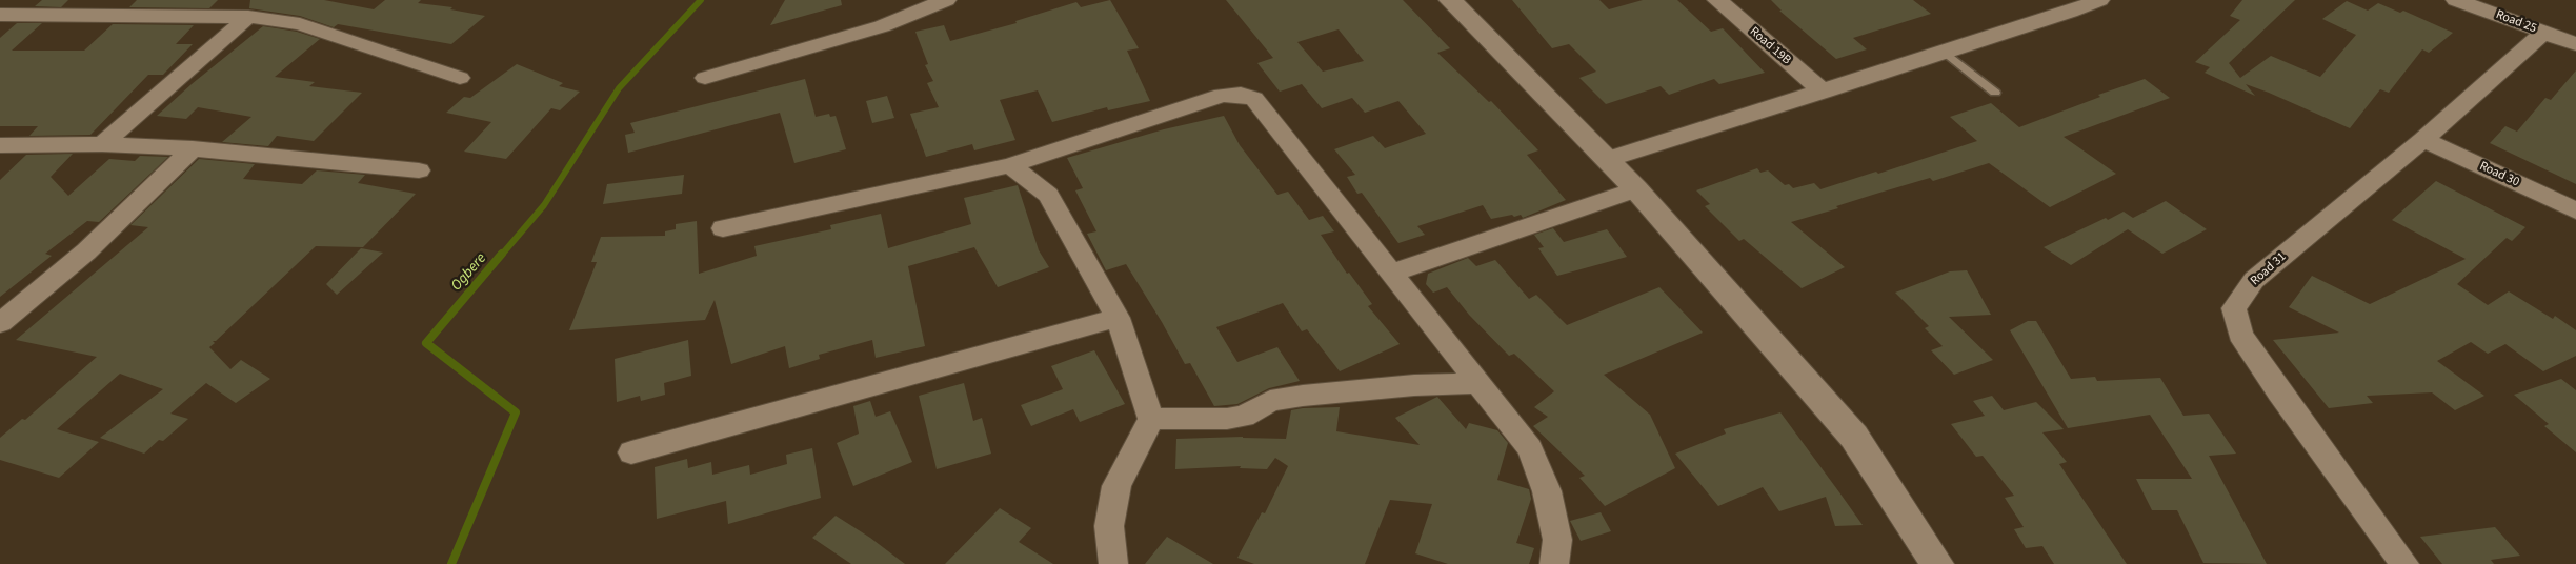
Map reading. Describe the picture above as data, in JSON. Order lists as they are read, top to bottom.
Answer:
{
  "streets": {
    "street": [
      "Road 25",
      "Road 19B",
      "Road 30",
      "Road 31"
    ]
  },
  "crossings": [
    ["Road 25", "Road 31"],
    ["Road 30", "Road 31"]
  ],
  "water": ["Ogbere"]
}
